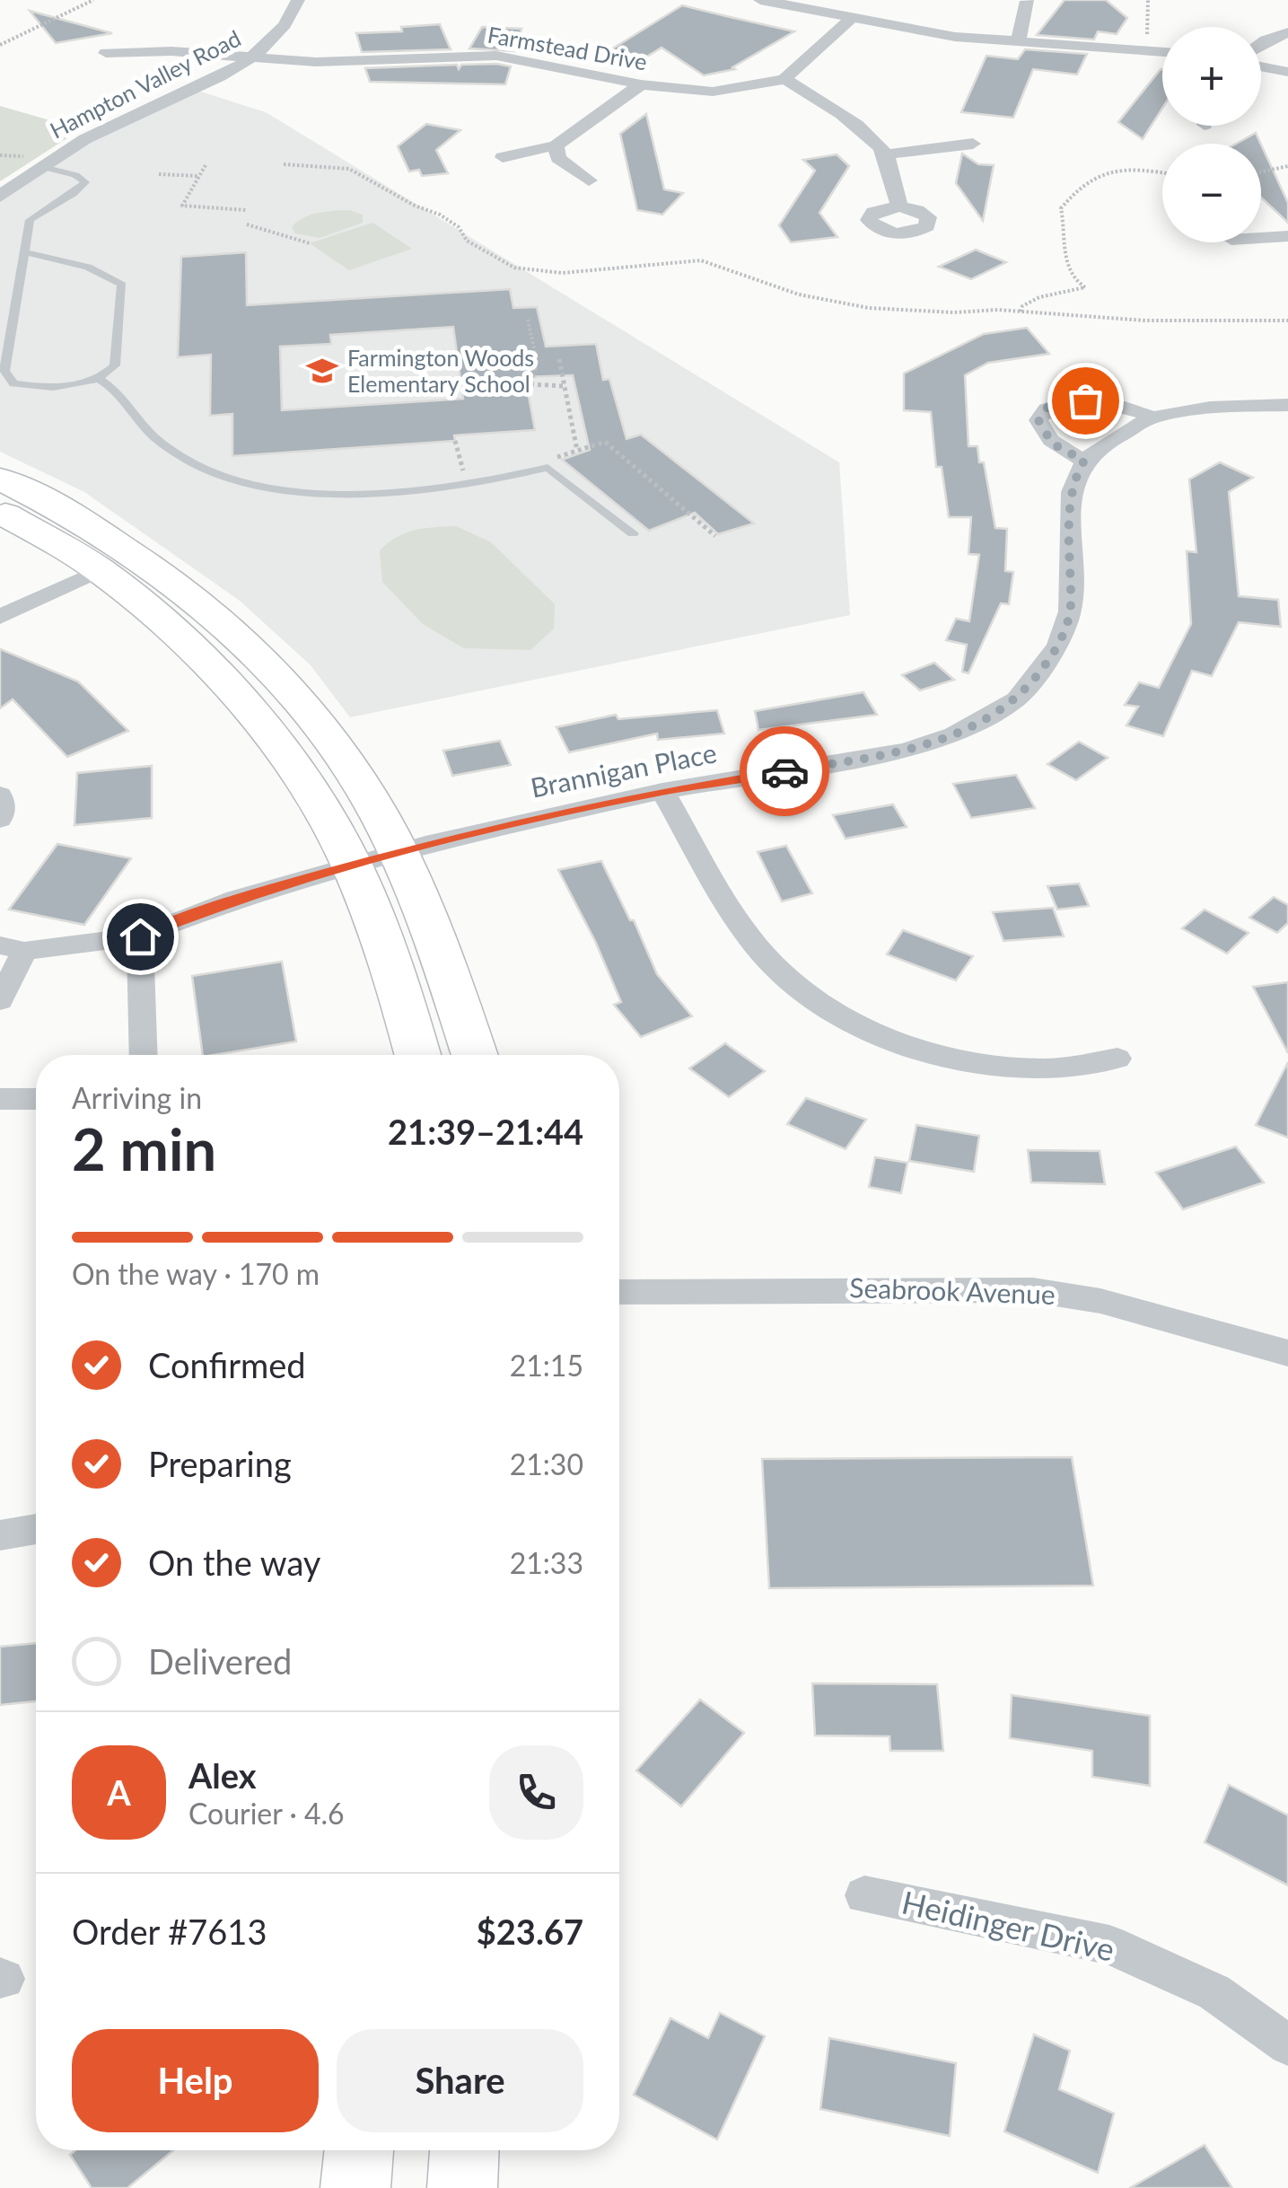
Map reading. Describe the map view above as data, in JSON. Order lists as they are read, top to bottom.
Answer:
{
  "streets": {
    "street": [
      "Farmstead Drive",
      "Hampton Valley Road",
      "Brannigan Place",
      "Seabrook Avenue",
      "Heidinger Drive"
    ]
  },
  "crossings": [
    ["Farmstead Drive", "Hampton Valley Road"]
  ],
  "places": {
    "school or university": ["Farmington Woods Elementary School"]
  },
  "page": {
    "map_buttons": ["+", "−"],
    "heading": ["2 min", "Arriving in", "21:39–21:44"],
    "panel": [
      "Alex",
      "Courier · 4.6",
      "Order #7613",
      "$23.67"
    ],
    "bar": "On the way · 170 m",
    "list": [
      ["Confirmed", "21:15"],
      ["Preparing", "21:30"],
      ["On the way", "21:33"],
      "Delivered"
    ],
    "round": "A",
    "buttons": ["Help", "Share"]
  }
}
